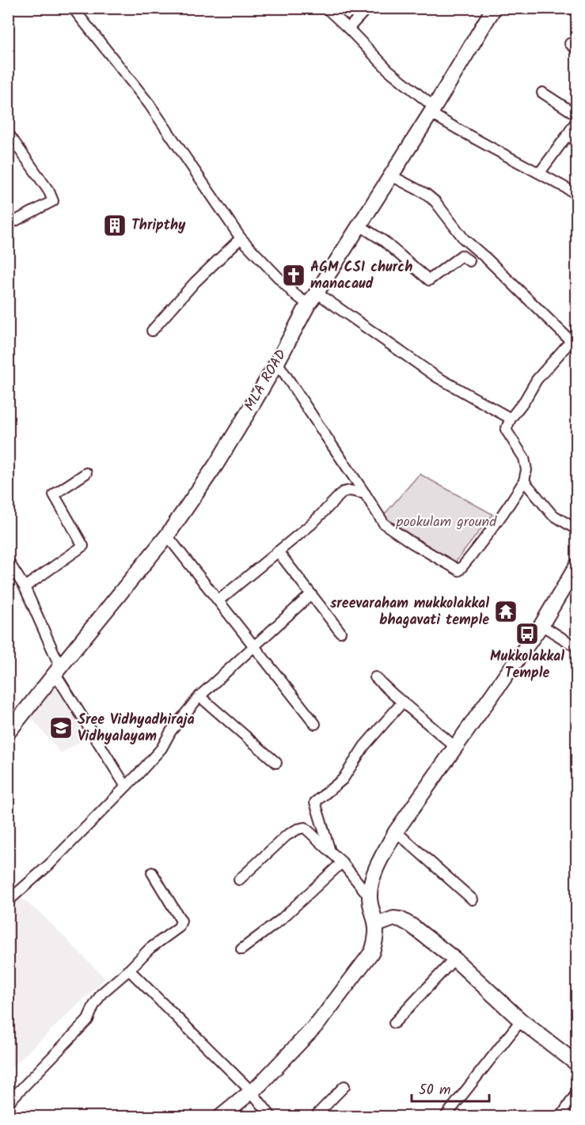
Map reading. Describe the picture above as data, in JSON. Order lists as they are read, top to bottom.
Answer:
{
  "streets": {
    "street": ["MLA ROAD"]
  },
  "parks": ["pookulam ground"],
  "places": {
    "building": ["Thripthy"],
    "church": ["AGM CSI church manacaud"],
    "temple": ["sreevaraham mukkolakkal bhagavati temple"],
    "bus stop": ["Mukkolakkal Temple"],
    "school or university": ["Sree Vidhyadhiraja Vidhyalayam"]
  },
  "scale_bar": "50 m"
}
